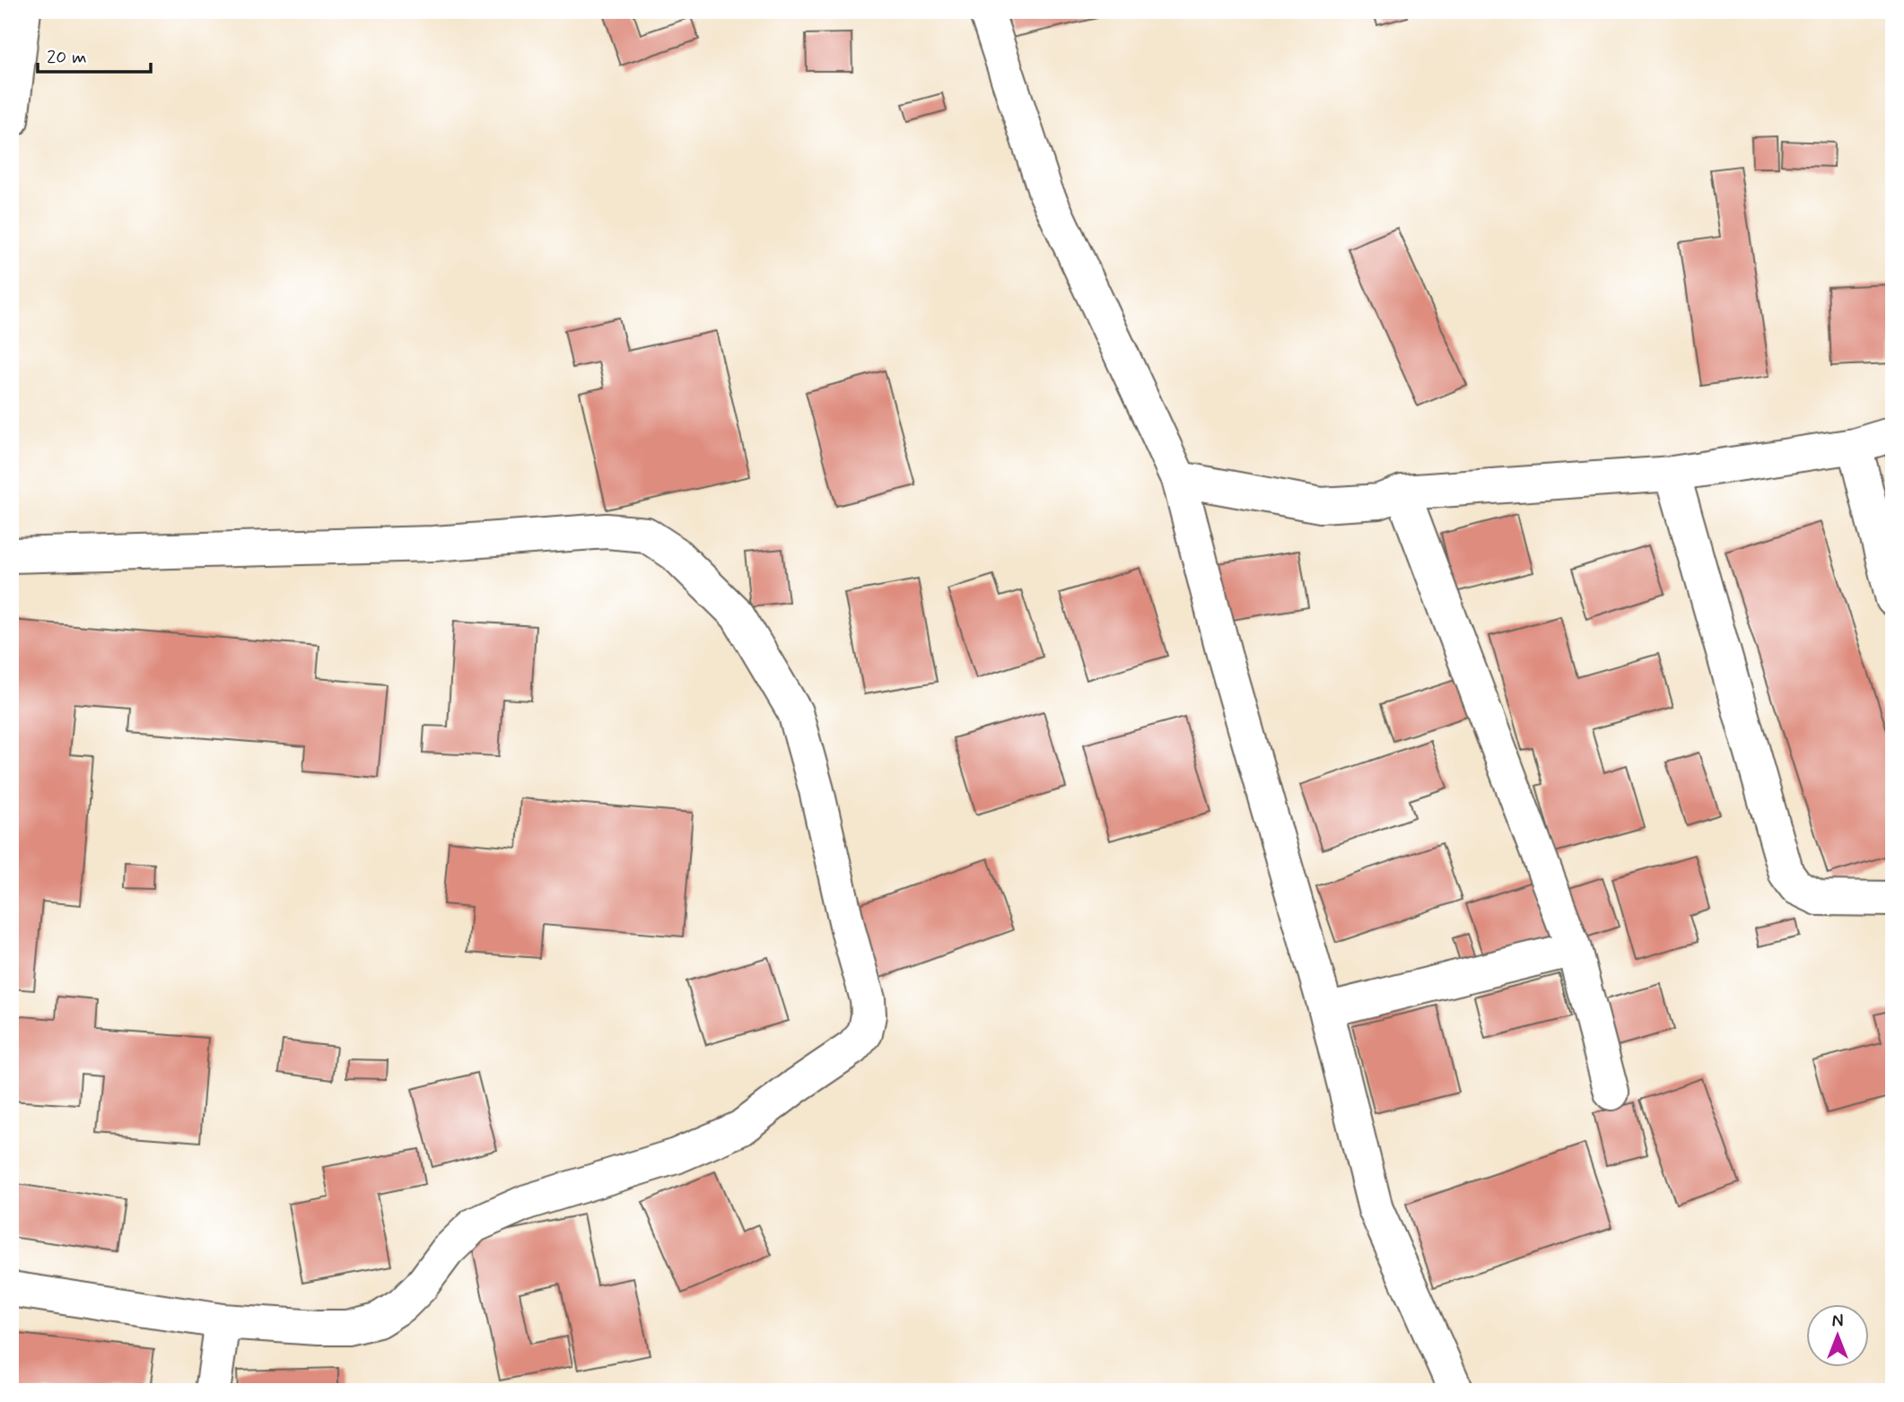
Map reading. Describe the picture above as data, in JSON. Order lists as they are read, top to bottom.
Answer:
{
  "scale_bar": "20 m",
  "north": "top"
}
